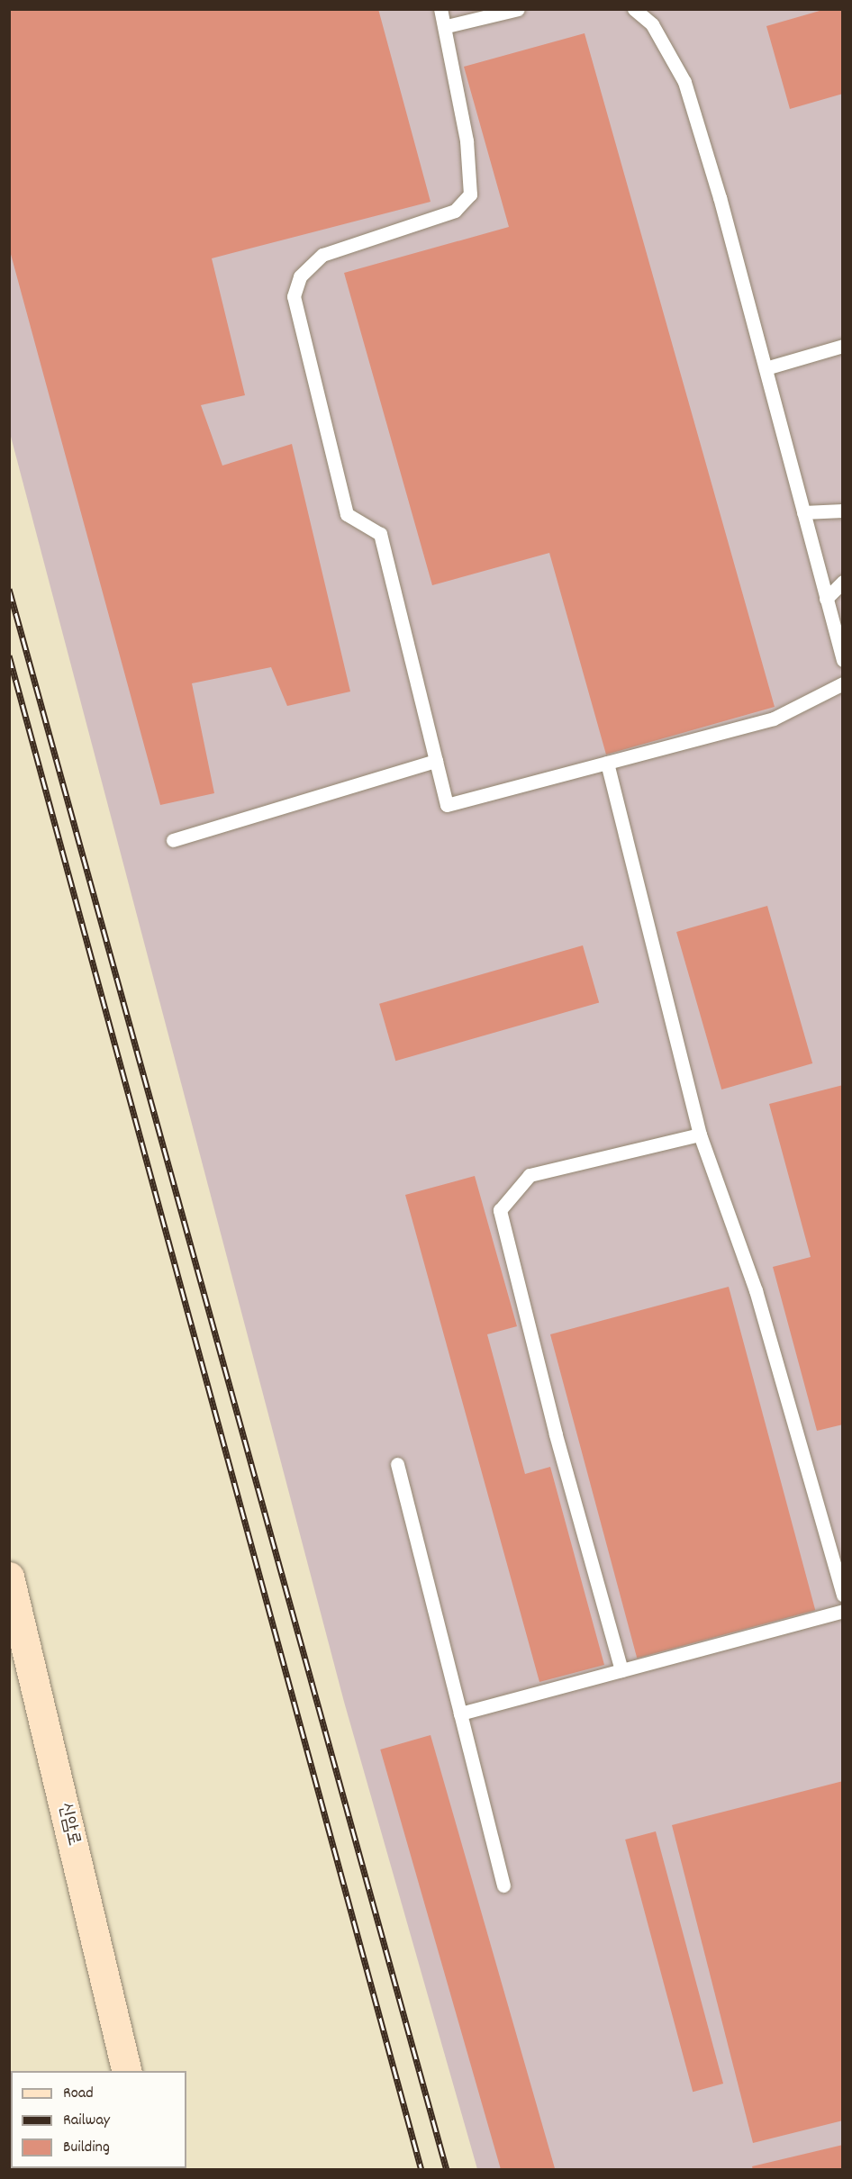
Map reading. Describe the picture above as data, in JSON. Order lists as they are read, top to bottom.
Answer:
{
  "streets": {
    "main road": ["신암로"]
  },
  "legend": ["Road", "Railway", "Building"]
}
